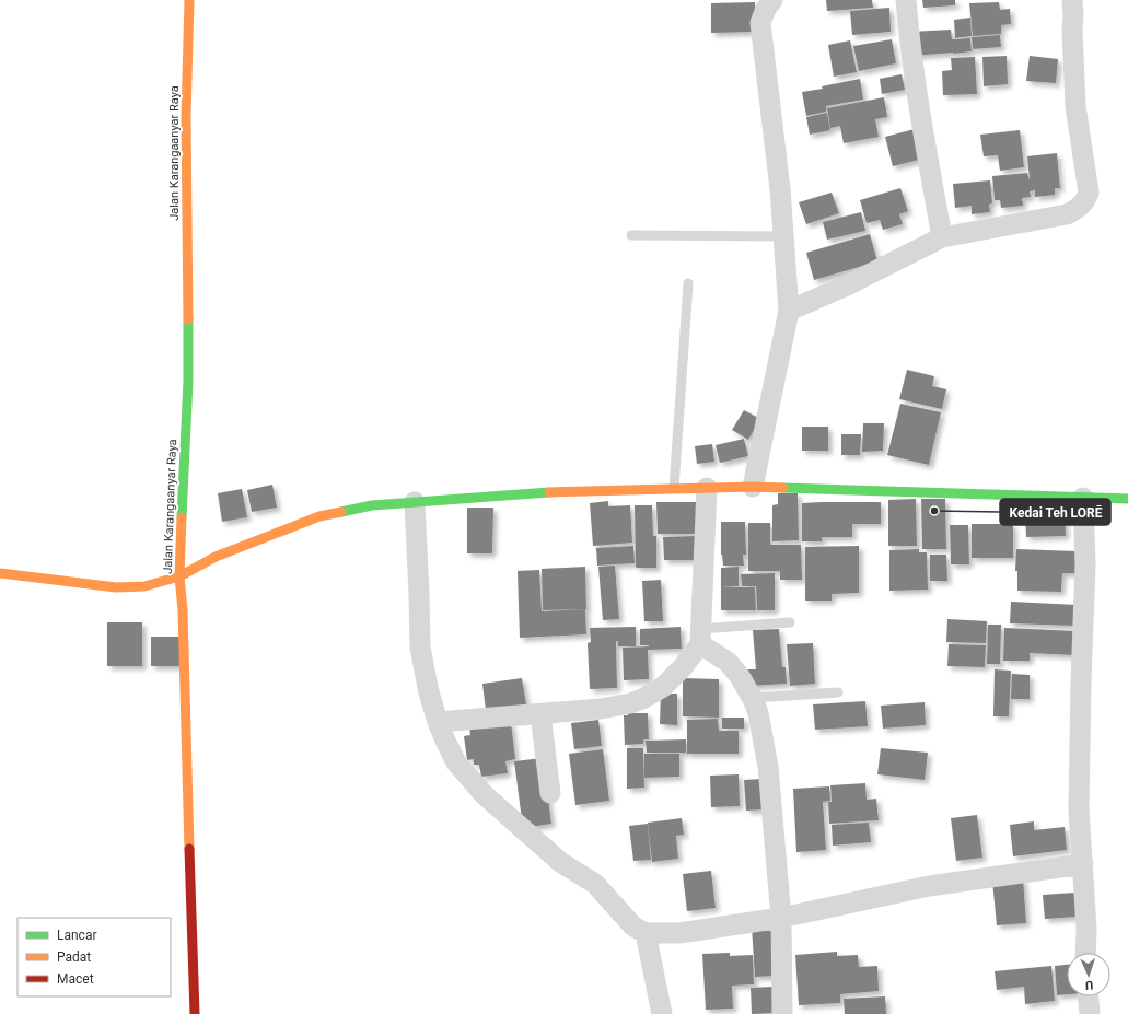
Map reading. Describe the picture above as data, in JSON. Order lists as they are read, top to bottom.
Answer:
{
  "streets": {
    "main road": ["Jalan Karangaanyar Raya"]
  },
  "places": ["Kedai Teh LORĒ"],
  "legend": ["Lancar", "Padat", "Macet"],
  "north": "bottom"
}
